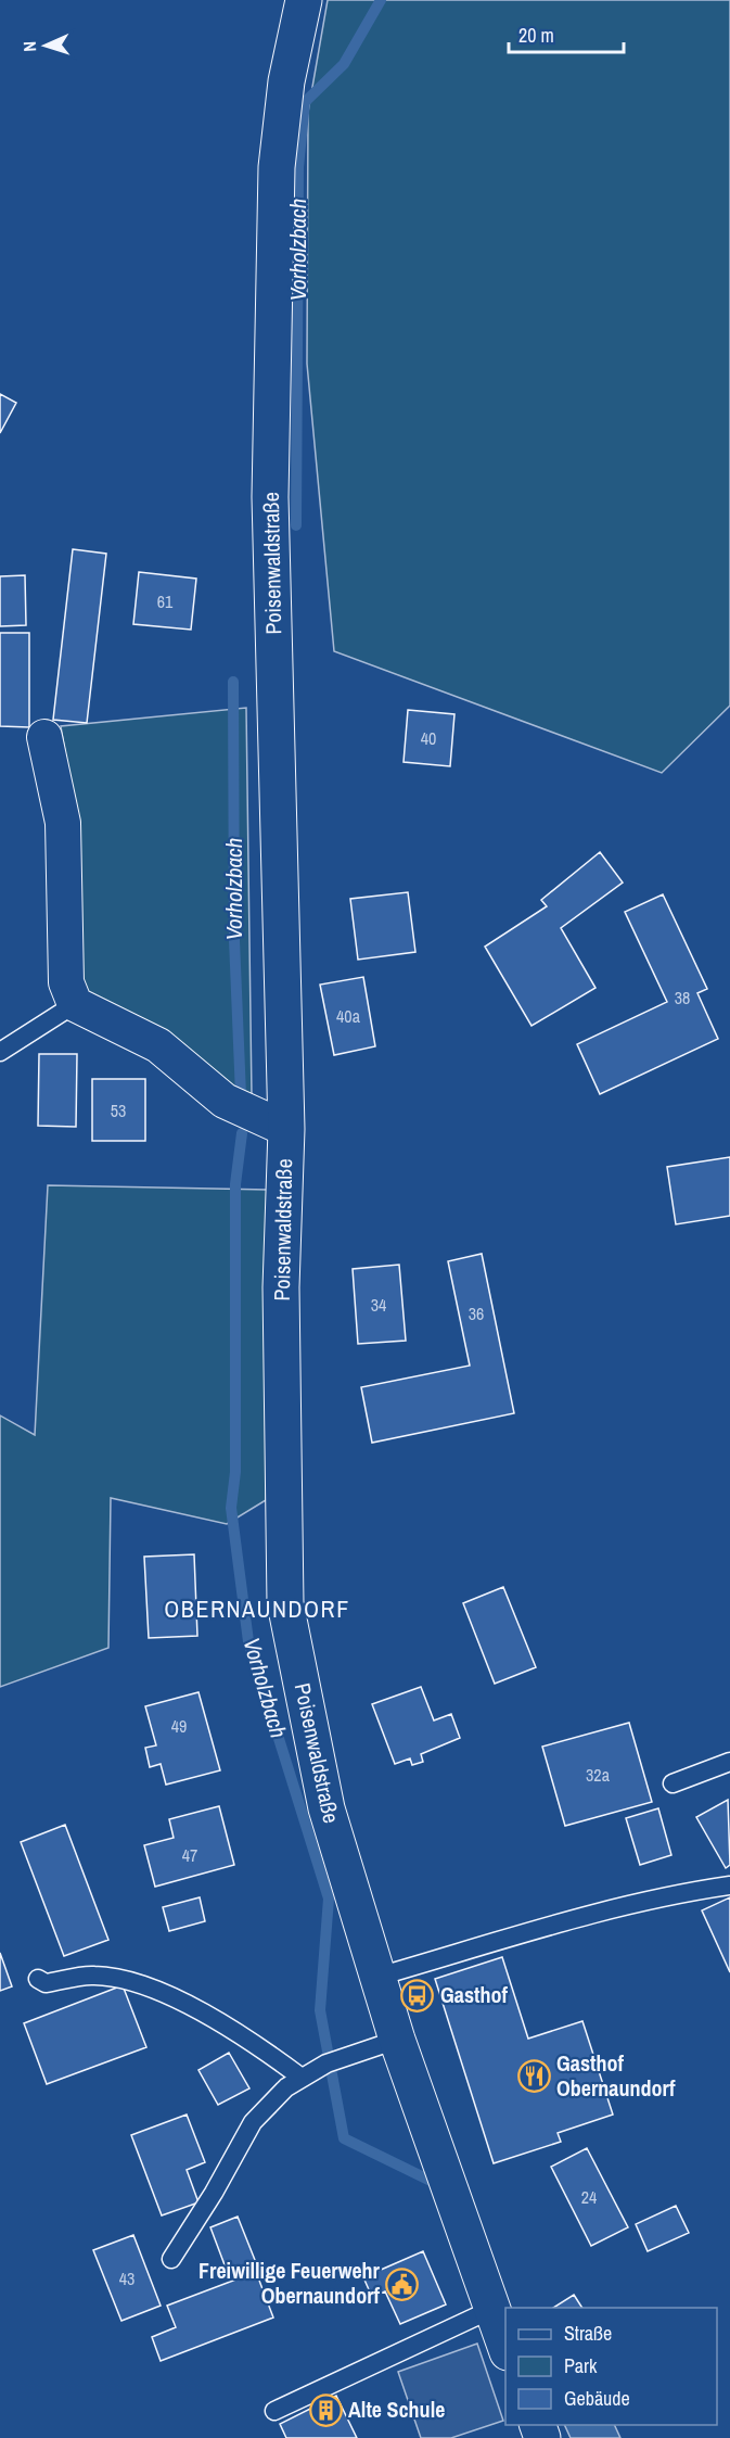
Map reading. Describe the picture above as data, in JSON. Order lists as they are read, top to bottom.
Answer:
{
  "streets": {
    "street": ["Poisenwaldstraße"]
  },
  "districts": ["OBERNAUNDORF"],
  "water": ["Vorholzbach"],
  "places": {
    "bus stop": ["Gasthof"],
    "restaurant": ["Gasthof Obernaundorf"],
    "public building": ["Freiwillige Feuerwehr Obernaundorf"],
    "building": ["Alte Schule"]
  },
  "house_numbers": [
    "61",
    "40",
    "38",
    "40a",
    "53",
    "34",
    "36",
    "49",
    "32a",
    "47",
    "24",
    "43"
  ],
  "legend": ["Straße", "Park", "Gebäude"],
  "scale_bar": "20 m",
  "north": "left"
}
